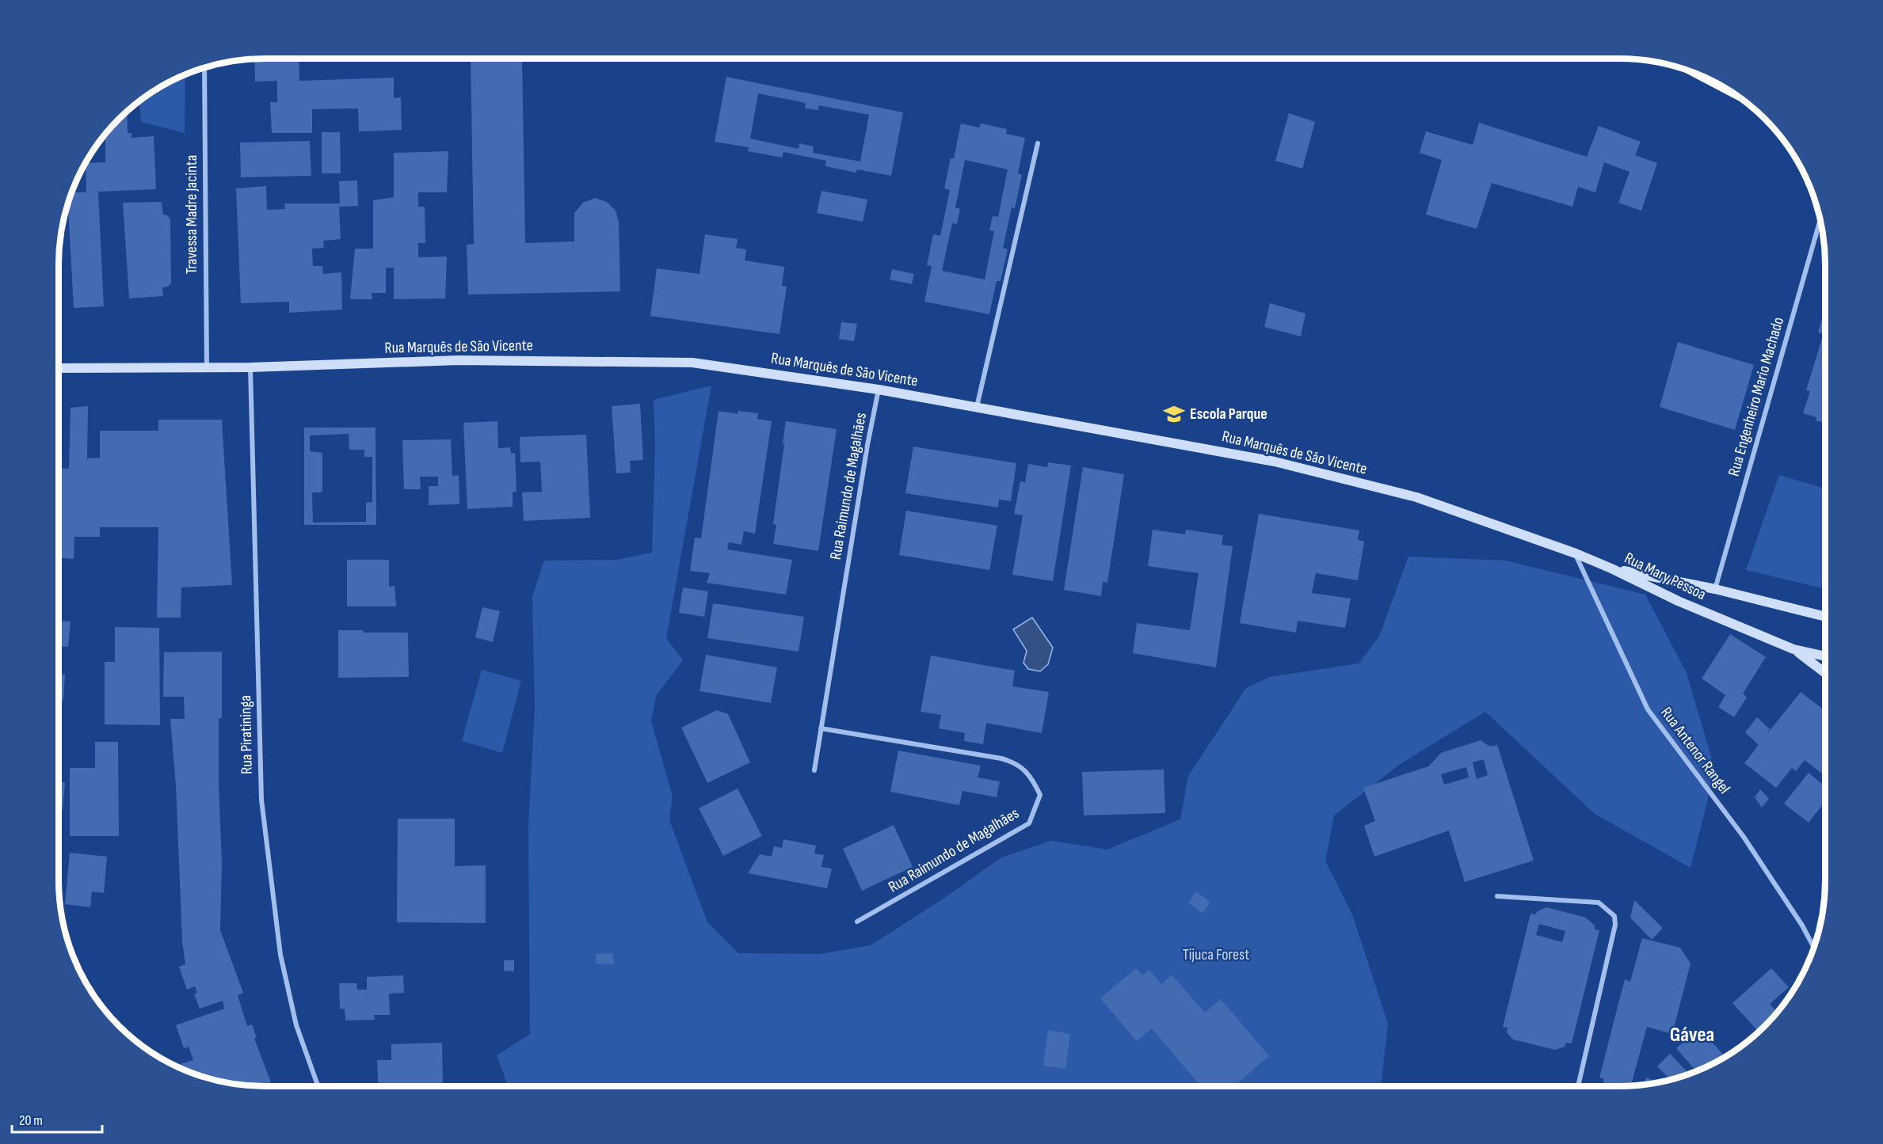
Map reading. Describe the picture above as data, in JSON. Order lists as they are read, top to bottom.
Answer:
{
  "streets": {
    "street": [
      "Travessa Madre Jacinta",
      "Rua Marquês de São Vicente",
      "Rua Engenheiro Mario Machado",
      "Rua Raimundo de Magalhães",
      "Rua Mary Pessoa",
      "Rua Piratininga",
      "Rua Antenor Rangel"
    ]
  },
  "crossings": [
    ["Travessa Madre Jacinta", "Rua Marquês de São Vicente"],
    ["Rua Marquês de São Vicente", "Rua Raimundo de Magalhães"],
    ["Rua Marquês de São Vicente", "Rua Mary Pessoa"],
    ["Rua Marquês de São Vicente", "Rua Piratininga"],
    ["Rua Marquês de São Vicente", "Rua Antenor Rangel"],
    ["Rua Engenheiro Mario Machado", "Rua Mary Pessoa"]
  ],
  "districts": ["Gávea"],
  "parks": ["Tijuca Forest"],
  "places": {
    "school or university": ["Escola Parque"]
  },
  "scale_bar": "20 m"
}
